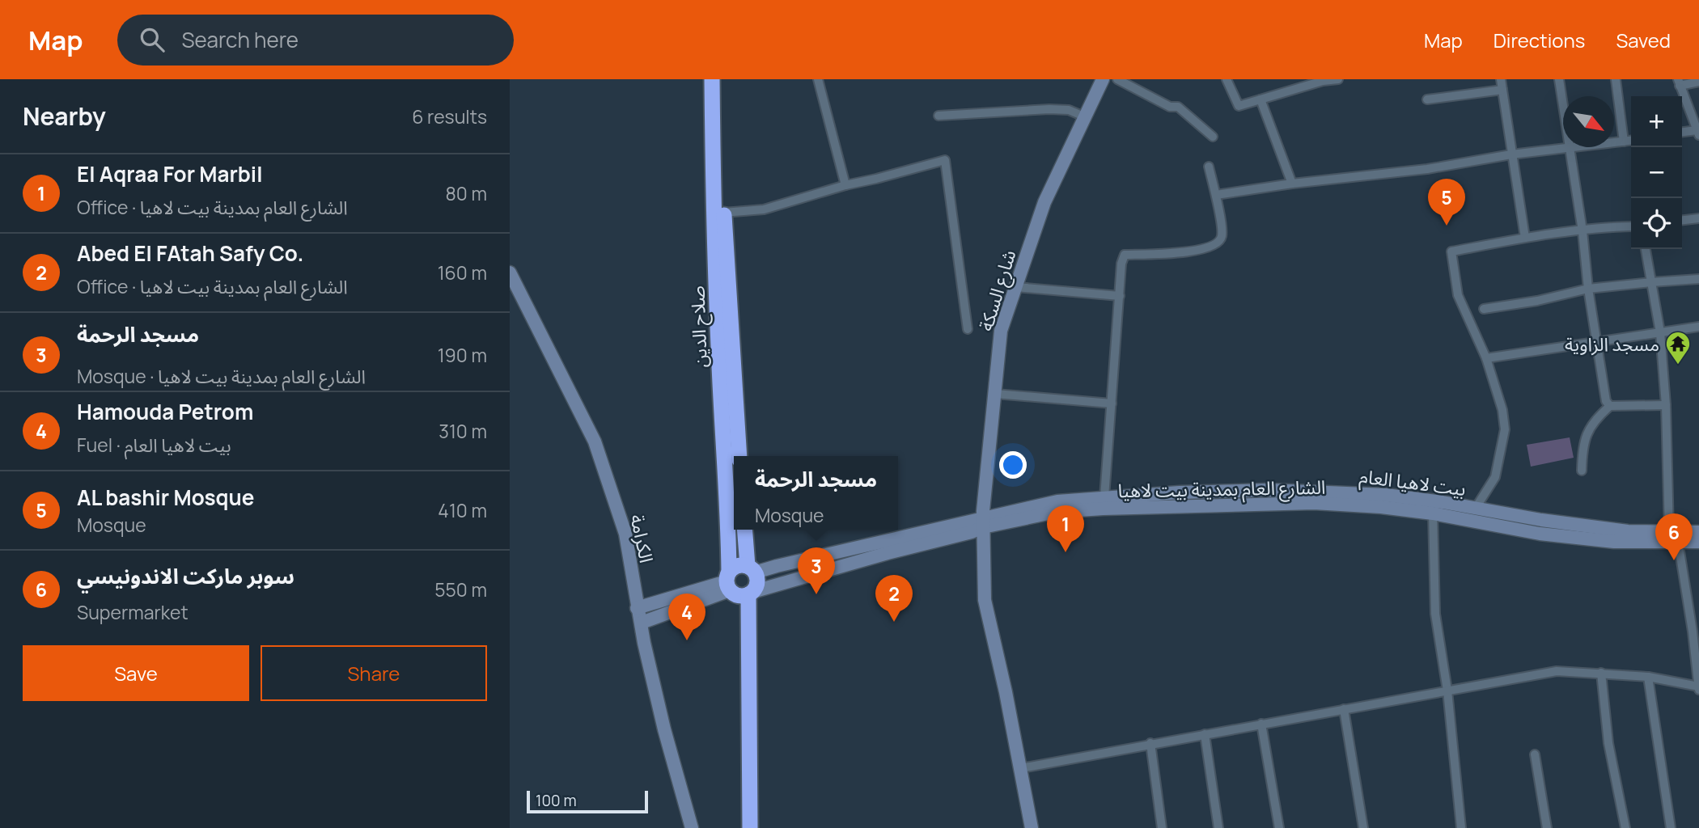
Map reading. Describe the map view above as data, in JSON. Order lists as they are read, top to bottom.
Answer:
{
  "streets": {
    "highway": ["صلاح الدين"],
    "main road": [
      "شارع السكة",
      "بيت لاهيا العام",
      "الشارع العام بمدينة بيت لاهيا",
      "الكرامة"
    ]
  },
  "crossings": [
    ["شارع السكة", "بيت لاهيا العام"],
    ["شارع السكة", "الشارع العام بمدينة بيت لاهيا"],
    ["صلاح الدين", "بيت لاهيا العام"],
    ["صلاح الدين", "الشارع العام بمدينة بيت لاهيا"],
    ["بيت لاهيا العام", "الشارع العام بمدينة بيت لاهيا"]
  ],
  "places": {
    "temple": ["مسجد الزاوية"]
  },
  "scale_bar": "100 m",
  "north": "bottom right",
  "page": {
    "header": "Map",
    "search": "Search here",
    "nav": ["Map", "Directions", "Saved"],
    "heading": ["Nearby", "6 results"],
    "map_buttons": ["+", "−"],
    "list": [
      {
        "mark": "1",
        "name": "El Aqraa For Marbil",
        "note": "Office · الشارع العام بمدينة بيت لاهيا",
        "value": "80 m"
      },
      {
        "mark": "2",
        "name": "Abed El FAtah Safy Co.",
        "note": "Office · الشارع العام بمدينة بيت لاهيا",
        "value": "160 m"
      },
      {
        "mark": "3",
        "name": "مسجد الرحمة",
        "note": "Mosque · الشارع العام بمدينة بيت لاهيا",
        "value": "190 m"
      },
      {
        "mark": "4",
        "name": "Hamouda Petrom",
        "note": "Fuel · بيت لاهيا العام",
        "value": "310 m"
      },
      {
        "mark": "5",
        "name": "AL bashir Mosque",
        "note": "Mosque",
        "value": "410 m"
      },
      {
        "mark": "6",
        "name": "سوبر ماركت الاندونيسي",
        "note": "Supermarket",
        "value": "550 m"
      }
    ],
    "pins": [
      "5",
      "1",
      "6",
      "3",
      "2",
      "4"
    ],
    "popup": ["مسجد الرحمة", "Mosque"],
    "buttons": ["Save", "Share"],
    "scale": "100 m"
  }
}
